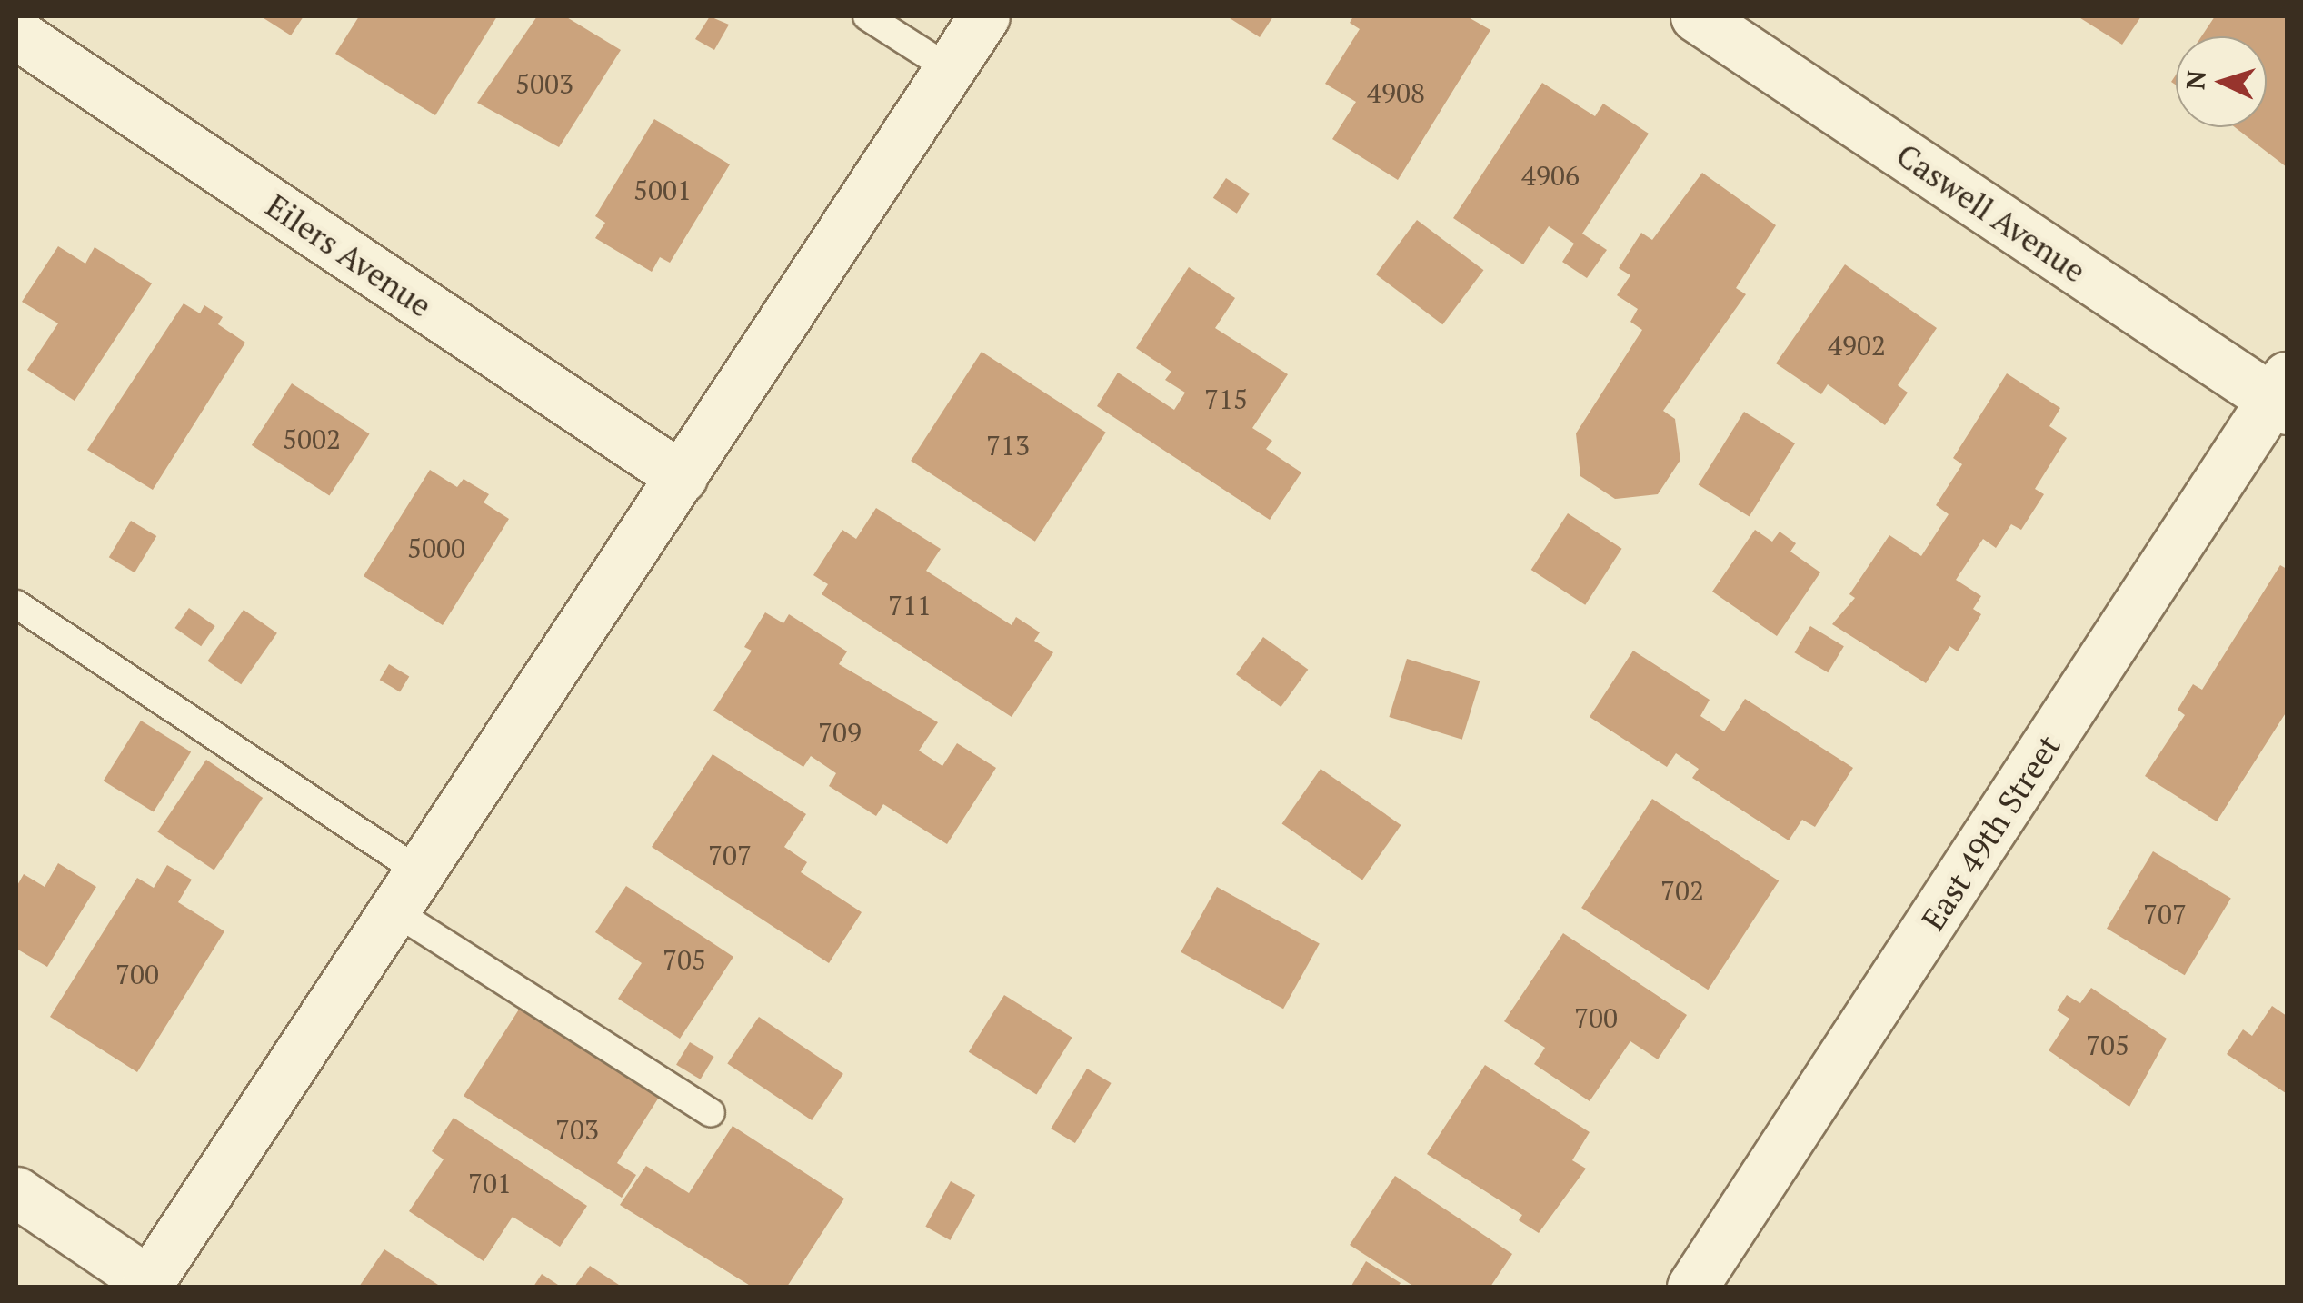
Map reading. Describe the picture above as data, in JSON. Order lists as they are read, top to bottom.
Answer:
{
  "streets": {
    "street": ["Caswell Avenue", "Eilers Avenue", "East 49th Street"]
  },
  "crossings": [
    ["Caswell Avenue", "East 49th Street"]
  ],
  "house_numbers": [
    "5003",
    "4908",
    "4906",
    "5001",
    "4902",
    "715",
    "5002",
    "713",
    "5000",
    "711",
    "709",
    "707",
    "702",
    "707",
    "705",
    "700",
    "700",
    "705",
    "703",
    "701"
  ],
  "north": "left"
}
